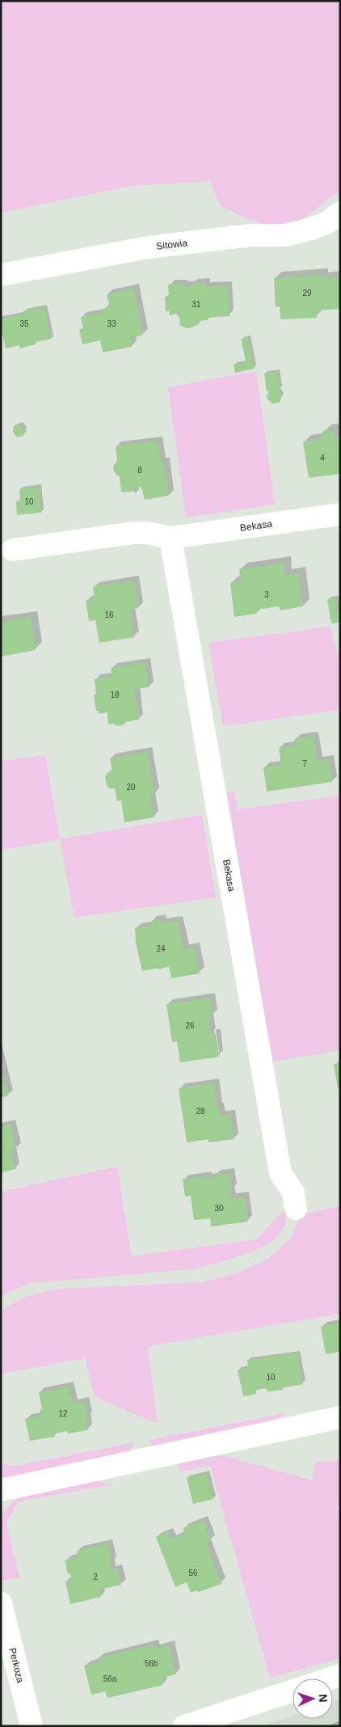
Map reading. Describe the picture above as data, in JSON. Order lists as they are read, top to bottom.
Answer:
{
  "streets": {
    "street": ["Sitowia", "Bekasa", "Perkoza"]
  },
  "house_numbers": [
    "29",
    "31",
    "35",
    "33",
    "4",
    "8",
    "10",
    "3",
    "16",
    "18",
    "7",
    "20",
    "24",
    "26",
    "28",
    "30",
    "10",
    "12",
    "56",
    "2",
    "56b",
    "56a"
  ],
  "north": "right"
}
